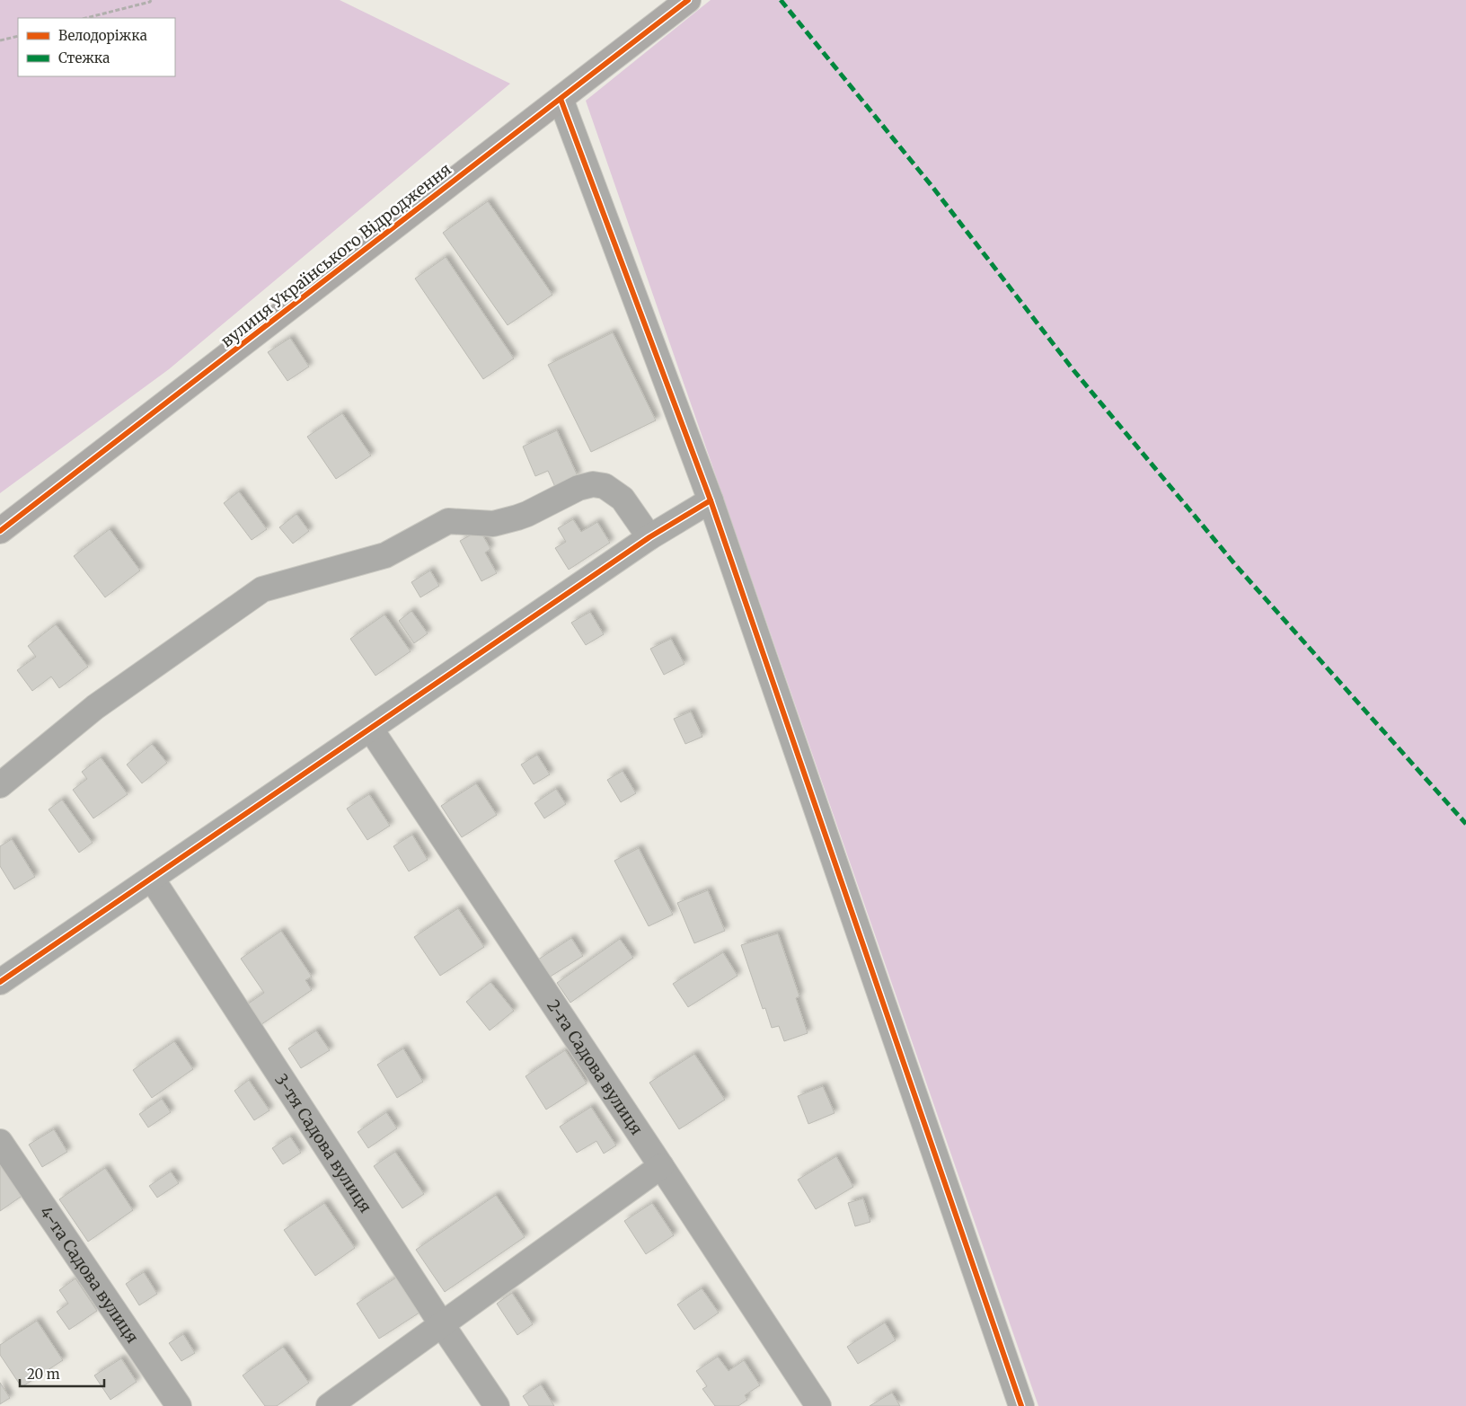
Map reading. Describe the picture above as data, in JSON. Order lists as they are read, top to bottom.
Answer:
{
  "streets": {
    "street": [
      "вулиця Українського Відродження",
      "2-га Садова вулиця",
      "3-тя Садова вулиця",
      "4-та Садова вулиця"
    ]
  },
  "legend": ["Велодоріжка", "Стежка"],
  "scale_bar": "20 m"
}
